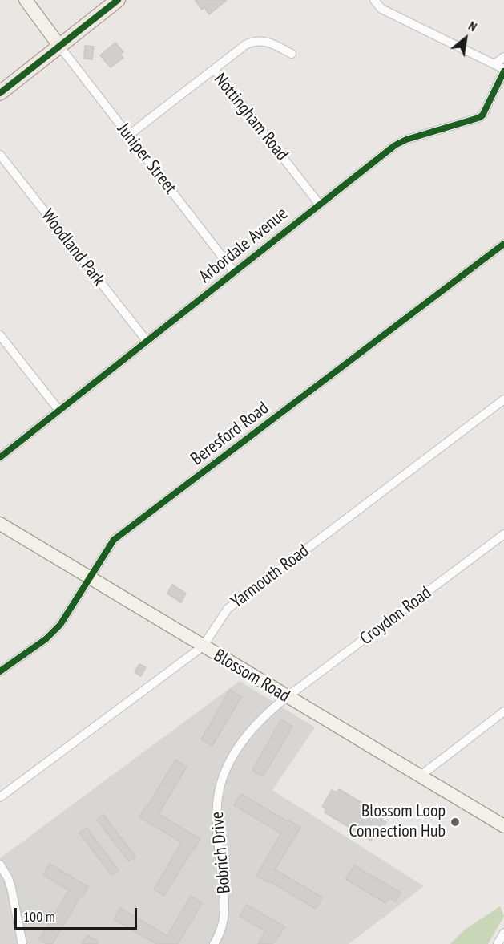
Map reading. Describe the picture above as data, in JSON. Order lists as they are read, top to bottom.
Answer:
{
  "streets": {
    "street": [
      "Nottingham Road",
      "Juniper Street",
      "Arbordale Avenue",
      "Woodland Park",
      "Beresford Road",
      "Yarmouth Road",
      "Croydon Road",
      "Blossom Road",
      "Bobrich Drive"
    ]
  },
  "crossings": [
    ["Nottingham Road", "Juniper Street"],
    ["Nottingham Road", "Arbordale Avenue"],
    ["Juniper Street", "Arbordale Avenue"],
    ["Arbordale Avenue", "Woodland Park"],
    ["Beresford Road", "Blossom Road"],
    ["Yarmouth Road", "Blossom Road"],
    ["Croydon Road", "Blossom Road"],
    ["Croydon Road", "Bobrich Drive"],
    ["Blossom Road", "Bobrich Drive"]
  ],
  "places": ["Blossom Loop Connection Hub"],
  "scale_bar": "100 m",
  "north": "top right"
}
